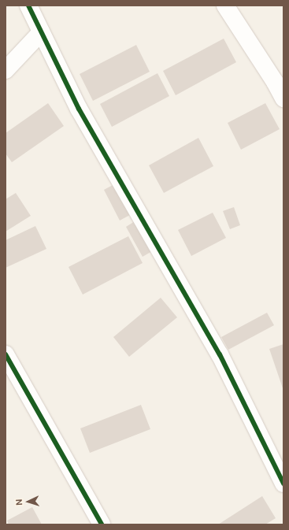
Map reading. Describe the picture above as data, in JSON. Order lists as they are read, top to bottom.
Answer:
{
  "north": "left"
}
